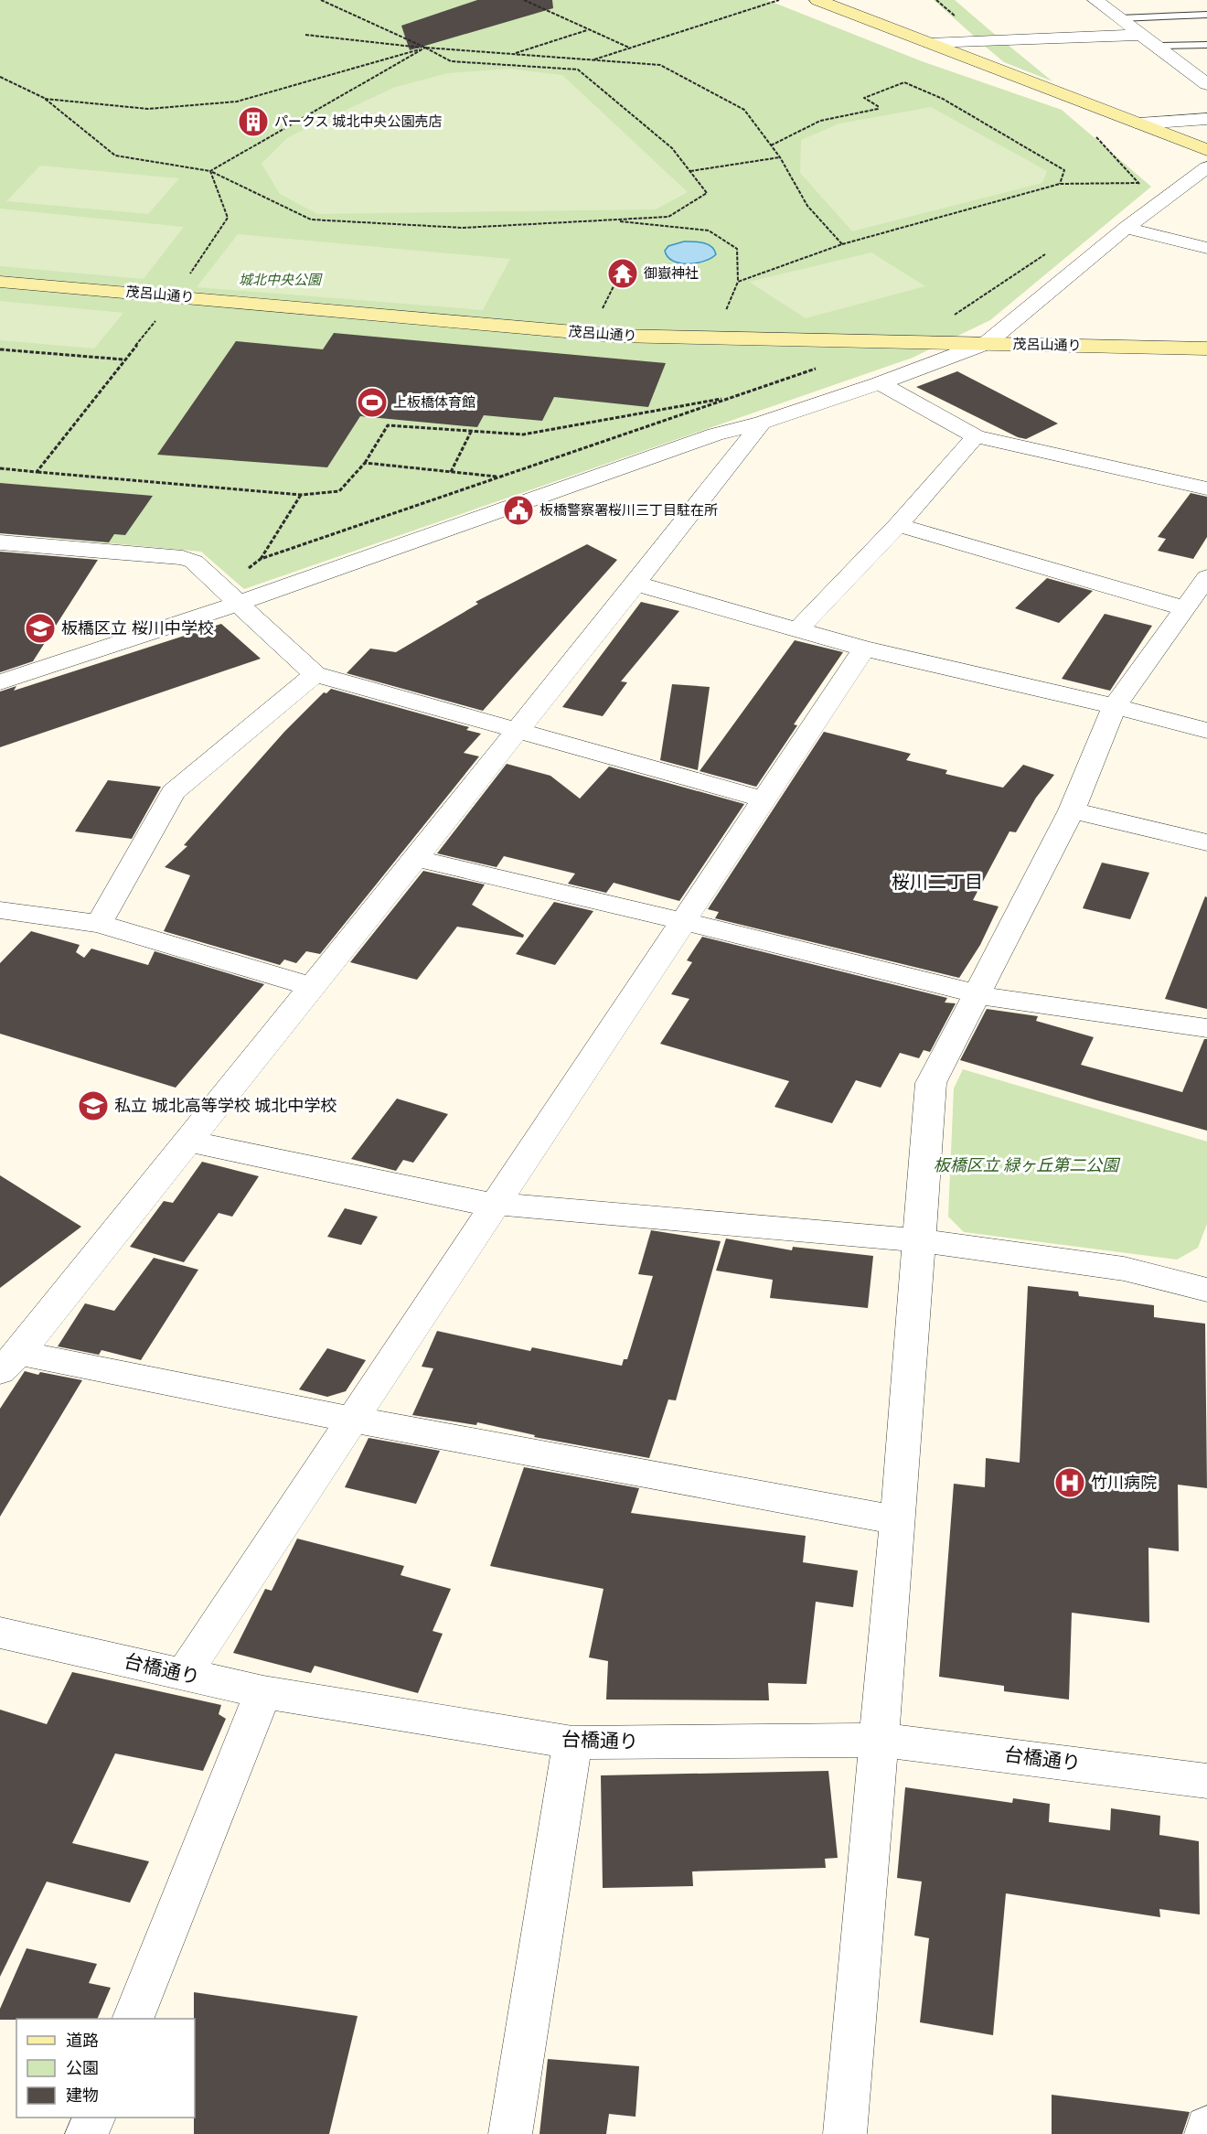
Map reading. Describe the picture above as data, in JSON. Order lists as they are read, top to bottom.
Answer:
{
  "streets": {
    "street": ["茂呂山通り", "台橋通り"]
  },
  "districts": ["桜川二丁目"],
  "parks": ["城北中央公園", "板橋区立 緑ヶ丘第二公園"],
  "places": {
    "building": ["パークス 城北中央公園売店"],
    "temple": ["御嶽神社"],
    "sports": ["上板橋体育館"],
    "public building": ["板橋警察署桜川三丁目駐在所"],
    "school or university": ["板橋区立 桜川中学校", "私立 城北高等学校 城北中学校"],
    "hospital": ["竹川病院"]
  },
  "legend": ["道路", "公園", "建物"]
}
